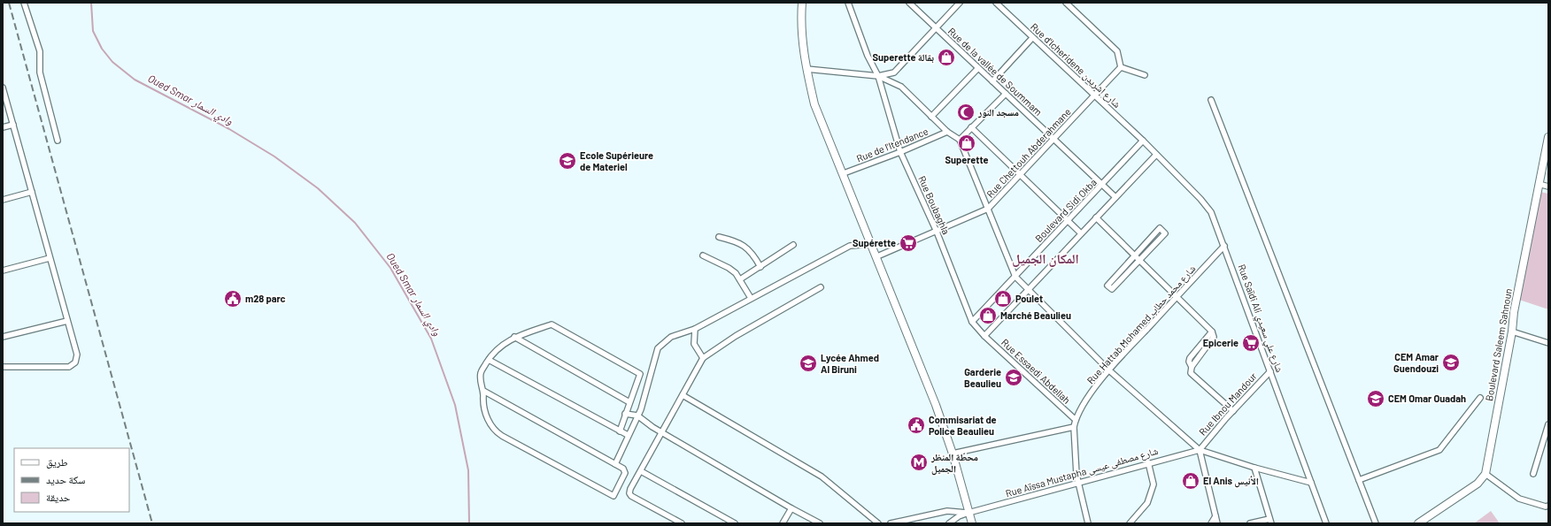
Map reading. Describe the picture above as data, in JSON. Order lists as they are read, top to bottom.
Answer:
{
  "streets": {
    "main road": ["Boulevard Saleem Sahnoun"],
    "street": [
      "Rue d'Icheridene شارع إشريدن",
      "Rue de la vallée de Soummam",
      "Rue de l'Itendance",
      "Rue Chettouh Abderahmane",
      "Rue Boubaghla",
      "Boulevard Sidi Okba",
      "Rue Saïdi Ali شارع علي سعيدي",
      "Rue Hattab Mohamed شارع محمد حطاب",
      "Rue Essaedi Abdellah",
      "Rue Ibnou Mandour",
      "Rue Aïssa Mustapha شارع مصطفى عيسى"
    ]
  },
  "crossings": [
    ["Rue d'Icheridene شارع إشريدن", "Rue Chettouh Abderahmane"],
    ["Rue d'Icheridene شارع إشريدن", "Boulevard Sidi Okba"],
    ["Rue d'Icheridene شارع إشريدن", "Rue Saïdi Ali شارع علي سعيدي"],
    ["Rue de la vallée de Soummam", "Rue Chettouh Abderahmane"],
    ["Rue de la vallée de Soummam", "Boulevard Sidi Okba"],
    ["Rue de l'Itendance", "Rue Boubaghla"],
    ["Rue Chettouh Abderahmane", "Rue Boubaghla"],
    ["Rue Boubaghla", "Boulevard Sidi Okba"],
    ["Rue Boubaghla", "Rue Essaedi Abdellah"],
    ["Boulevard Sidi Okba", "Rue Saïdi Ali شارع علي سعيدي"],
    ["Rue Saïdi Ali شارع علي سعيدي", "Rue Hattab Mohamed شارع محمد حطاب"],
    ["Rue Saïdi Ali شارع علي سعيدي", "Rue Ibnou Mandour"],
    ["Rue Hattab Mohamed شارع محمد حطاب", "Rue Essaedi Abdellah"],
    ["Rue Hattab Mohamed شارع محمد حطاب", "Rue Aïssa Mustapha شارع مصطفى عيسى"],
    ["Rue Ibnou Mandour", "Rue Aïssa Mustapha شارع مصطفى عيسى"]
  ],
  "districts": ["المكان الجميل"],
  "water": ["Oued Smar وادي السمار"],
  "places": {
    "shop": [
      "Superette بقالة",
      "Superette",
      "Poulet",
      "Marché Beaulieu",
      "El Anis الأنيس"
    ],
    "mosque": ["مسجد النور"],
    "school or university": [
      "Ecole Supérieure de Materiel",
      "CEM Amar Guendouzi",
      "Lycée Ahmed Al Biruni",
      "Garderie Beaulieu",
      "CEM Omar Ouadah"
    ],
    "supermarket": ["Supérette", "Epicerie"],
    "public building": ["m28 parc", "Commisariat de Police Beaulieu"],
    "metro station": ["محطّة المنظر الجميل"]
  },
  "legend": ["طريق", "سكة حديد", "حديقة"]
}
